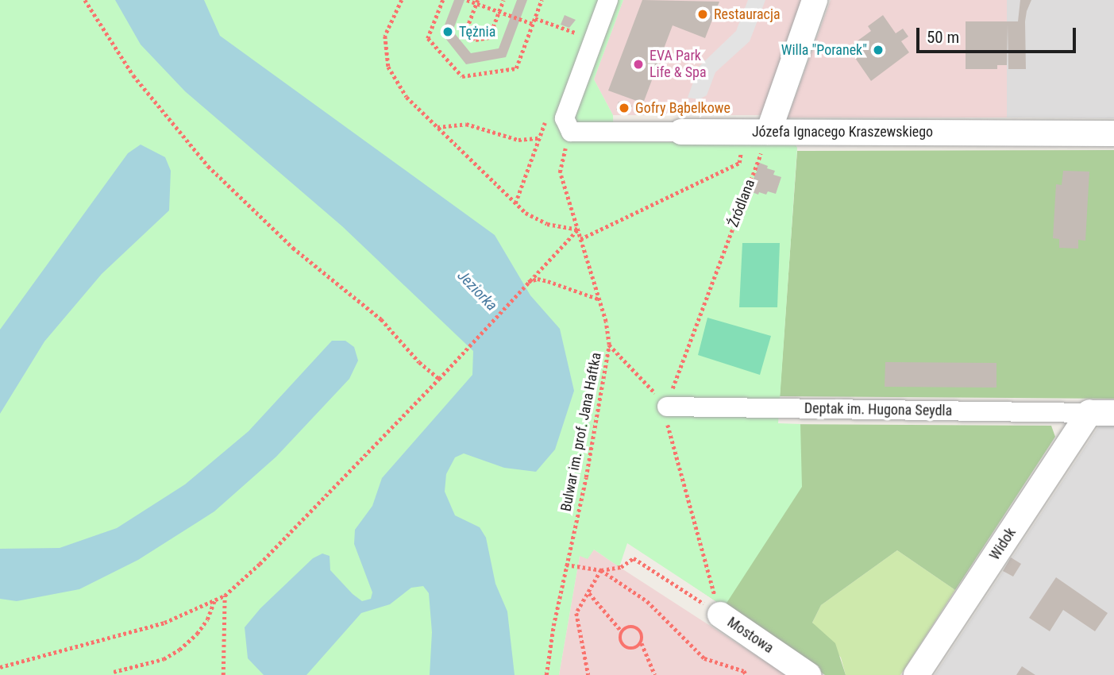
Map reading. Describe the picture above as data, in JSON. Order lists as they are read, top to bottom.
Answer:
{
  "streets": {
    "street": [
      "Józefa Ignacego Kraszewskiego",
      "Deptak im. Hugona Seydla",
      "Widok",
      "Mostowa"
    ],
    "path": ["Źródlana", "Bulwar im. prof. Jana Haftka"]
  },
  "crossings": [
    ["Józefa Ignacego Kraszewskiego", "Źródlana"],
    ["Józefa Ignacego Kraszewskiego", "Bulwar im. prof. Jana Haftka"],
    ["Źródlana", "Deptak im. Hugona Seydla"],
    ["Deptak im. Hugona Seydla", "Widok"]
  ],
  "water": ["Jeziorka"],
  "places": [
    "Restauracja",
    "Tężnia",
    "Willa \"Poranek\"",
    "EVA Park Life & Spa",
    "Gofry Bąbelkowe"
  ],
  "scale_bar": "50 m"
}
